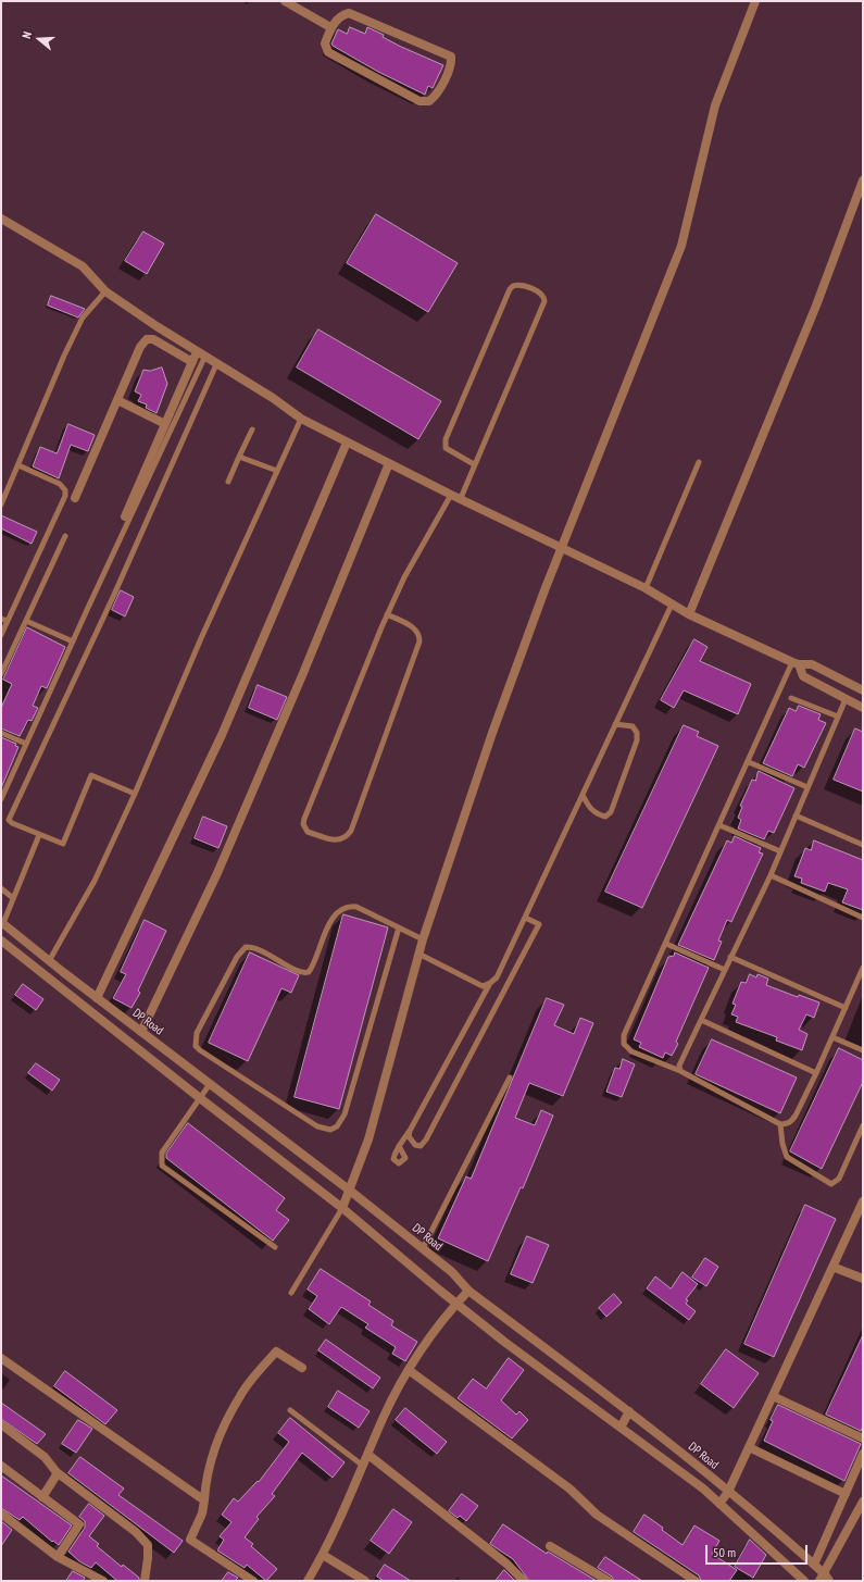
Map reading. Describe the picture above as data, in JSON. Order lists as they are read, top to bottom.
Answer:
{
  "streets": {
    "street": ["DP Road"]
  },
  "scale_bar": "50 m",
  "north": "left"
}
